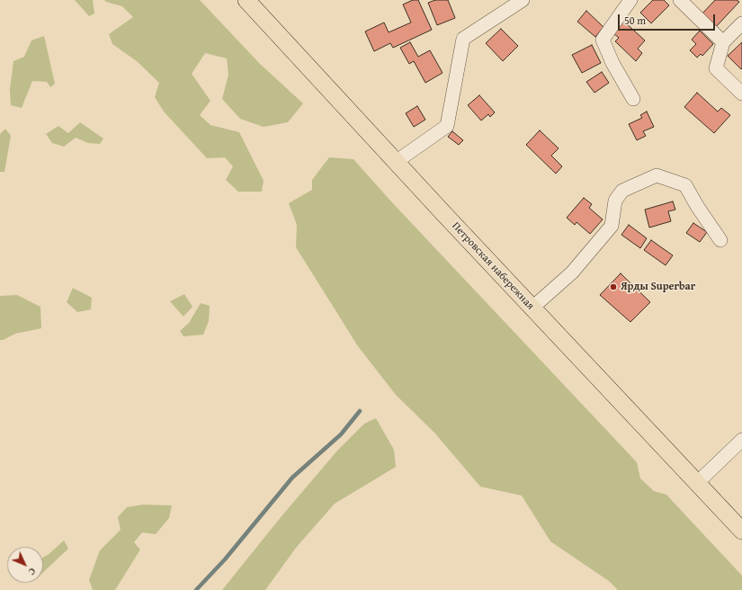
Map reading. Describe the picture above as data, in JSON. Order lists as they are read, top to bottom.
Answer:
{
  "streets": {
    "main road": ["Петровская набережная"]
  },
  "places": ["Ярды Superbar"],
  "scale_bar": "50 m",
  "north": "bottom right"
}
